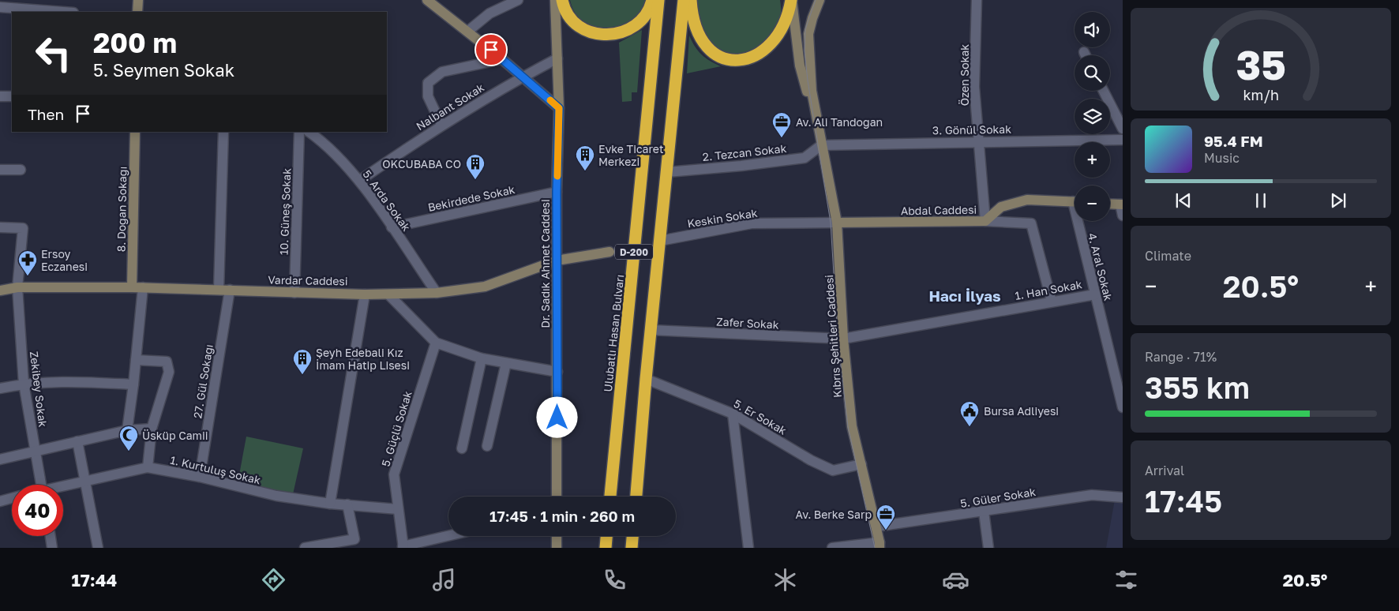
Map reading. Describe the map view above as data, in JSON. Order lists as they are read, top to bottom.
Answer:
{
  "streets": {
    "highway": ["D-200", "Ulubatlı Hasan Bulvarı"],
    "street": [
      "Özen Sokak",
      "Nalbant Sokak",
      "3. Gönül Sokak",
      "2. Tezcan Sokak",
      "Bekirdede Sokak",
      "5. Arda Sokak",
      "8. Doğan Sokağı",
      "Abdal Caddesi",
      "10. Güneş Sokak",
      "Keskin Sokak",
      "Dr. Sadık Ahmet Caddesi",
      "4. Aral Sokak",
      "Vardar Caddesi",
      "1. Han Sokak",
      "Zafer Sokak",
      "Kıbrıs Şehitleri Caddesi",
      "27. Gül Sokağı",
      "Zekibey Sokak",
      "5. Er Sokak",
      "5. Güçlü Sokak",
      "1. Kurtuluş Sokak",
      "5. Güler Sokak"
    ]
  },
  "crossings": [
    ["Özen Sokak", "3. Gönül Sokak"],
    ["Özen Sokak", "Abdal Caddesi"],
    ["Nalbant Sokak", "5. Arda Sokak"],
    ["Nalbant Sokak", "Dr. Sadık Ahmet Caddesi"],
    ["3. Gönül Sokak", "2. Tezcan Sokak"],
    ["3. Gönül Sokak", "Kıbrıs Şehitleri Caddesi"],
    ["2. Tezcan Sokak", "D-200"],
    ["2. Tezcan Sokak", "Kıbrıs Şehitleri Caddesi"],
    ["Bekirdede Sokak", "5. Arda Sokak"],
    ["Bekirdede Sokak", "Dr. Sadık Ahmet Caddesi"],
    ["5. Arda Sokak", "Vardar Caddesi"],
    ["8. Doğan Sokağı", "Vardar Caddesi"],
    ["Abdal Caddesi", "Keskin Sokak"],
    ["Abdal Caddesi", "Kıbrıs Şehitleri Caddesi"],
    ["10. Güneş Sokak", "Vardar Caddesi"],
    ["Keskin Sokak", "D-200"],
    ["Keskin Sokak", "Kıbrıs Şehitleri Caddesi"],
    ["D-200", "Zafer Sokak"],
    ["D-200", "5. Er Sokak"],
    ["Dr. Sadık Ahmet Caddesi", "Vardar Caddesi"],
    ["4. Aral Sokak", "1. Han Sokak"],
    ["Vardar Caddesi", "27. Gül Sokağı"],
    ["Vardar Caddesi", "Zekibey Sokak"],
    ["1. Han Sokak", "Zafer Sokak"],
    ["1. Han Sokak", "Kıbrıs Şehitleri Caddesi"],
    ["Zafer Sokak", "Kıbrıs Şehitleri Caddesi"],
    ["Kıbrıs Şehitleri Caddesi", "5. Er Sokak"],
    ["Kıbrıs Şehitleri Caddesi", "5. Güler Sokak"],
    ["27. Gül Sokağı", "1. Kurtuluş Sokak"],
    ["5. Güçlü Sokak", "1. Kurtuluş Sokak"]
  ],
  "districts": ["Hacı İlyas"],
  "places": {
    "office": ["Av. Ali Tandoğan", "Av. Berke Sarp"],
    "building": ["Evke Ticaret Merkezi", "OKCUBABA CO", "Şeyh Edebali Kız İmam Hatip Lisesi"],
    "pharmacy": ["Ersoy Eczanesi"],
    "public building": ["Bursa Adliyesi"],
    "mosque": ["Üsküp Camii"]
  },
  "page": {
    "map_buttons": ["+", "−"],
    "turn": ["200 m", "5. Seymen Sokak"],
    "then": "Then",
    "song": ["95.4 FM", "Music"],
    "tile": [
      "Climate",
      ["Range · 71%", "355 km"],
      ["Arrival", "17:45"]
    ],
    "heat": ["−", "20.5°", "+"],
    "limit": "40",
    "trip": "17:45 · 1 min · 260 m",
    "tabs": ["17:44", "20.5°"],
    "gauge": ["35", "km/h"]
  }
}
